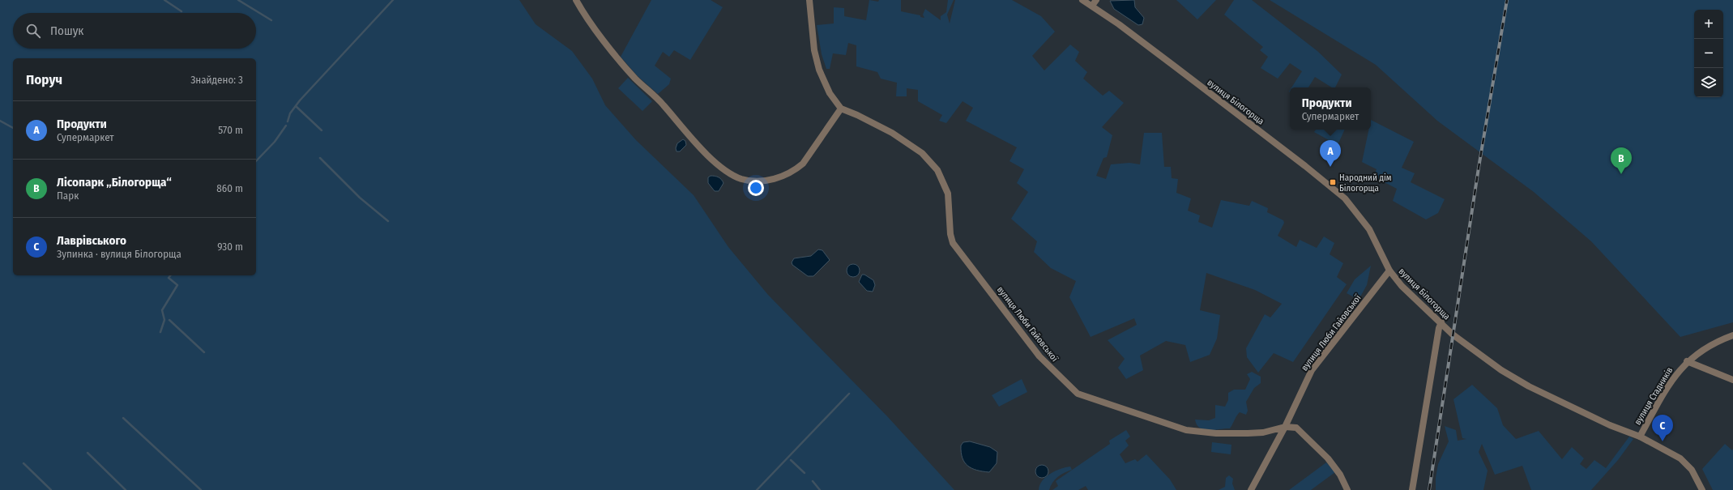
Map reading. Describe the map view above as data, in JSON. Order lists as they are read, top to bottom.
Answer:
{
  "streets": {
    "street": ["вулиця Білогорща", "вулиця Люби Гайовської", "вулиця Стадників"]
  },
  "crossings": [
    ["вулиця Білогорща", "вулиця Люби Гайовської"],
    ["вулиця Білогорща", "вулиця Стадників"]
  ],
  "places": {
    "transit": ["Народний дім Білогорща"]
  },
  "page": {
    "map_buttons": ["+", "−"],
    "search": "Пошук",
    "heading": ["Поруч", "Знайдено: 3"],
    "popup": ["Продукти", "Супермаркет"],
    "list": [
      {
        "mark": "A",
        "name": "Продукти",
        "note": "Супермаркет",
        "value": "570 m"
      },
      {
        "mark": "B",
        "name": "Лісопарк „Білогорща“",
        "note": "Парк",
        "value": "860 m"
      },
      {
        "mark": "C",
        "name": "Лаврівського",
        "note": "Зупинка · вулиця Білогорща",
        "value": "930 m"
      }
    ],
    "pins": ["A", "B", "C"]
  }
}
